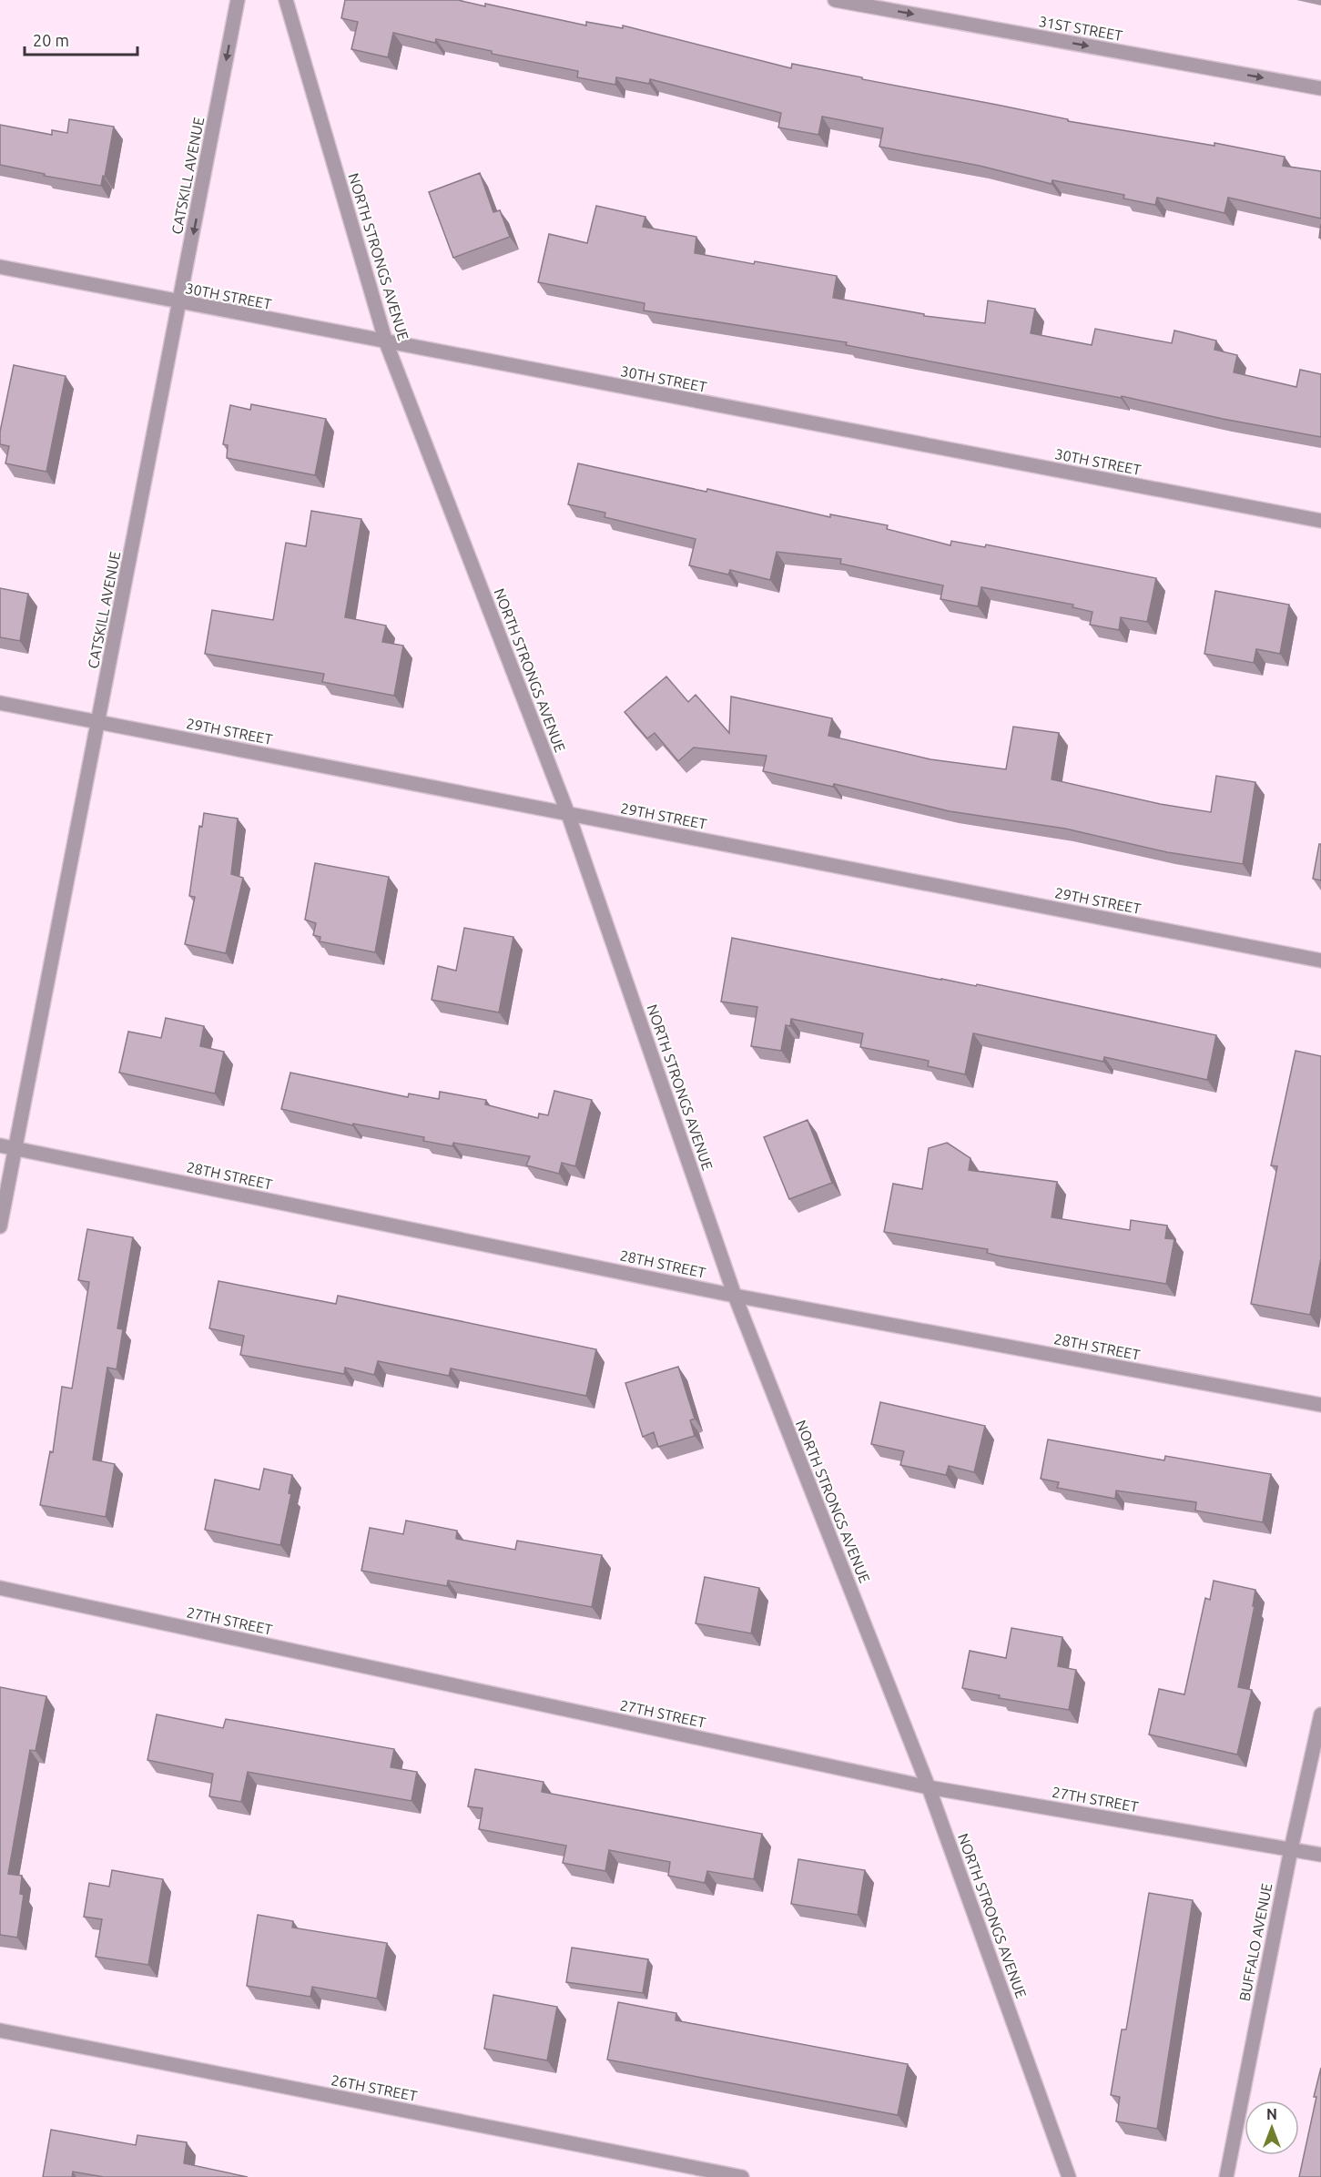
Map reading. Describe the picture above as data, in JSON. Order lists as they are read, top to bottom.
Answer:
{
  "streets": {
    "street": [
      "31ST STREET",
      "CATSKILL AVENUE",
      "NORTH STRONGS AVENUE",
      "30TH STREET",
      "29TH STREET",
      "28TH STREET",
      "27TH STREET",
      "BUFFALO AVENUE",
      "26TH STREET"
    ]
  },
  "crossings": [
    ["CATSKILL AVENUE", "30TH STREET"],
    ["CATSKILL AVENUE", "29TH STREET"],
    ["CATSKILL AVENUE", "28TH STREET"],
    ["NORTH STRONGS AVENUE", "30TH STREET"],
    ["NORTH STRONGS AVENUE", "29TH STREET"],
    ["NORTH STRONGS AVENUE", "28TH STREET"],
    ["NORTH STRONGS AVENUE", "27TH STREET"],
    ["27TH STREET", "BUFFALO AVENUE"]
  ],
  "one_way": ["31ST STREET"],
  "scale_bar": "20 m",
  "north": "top"
}
